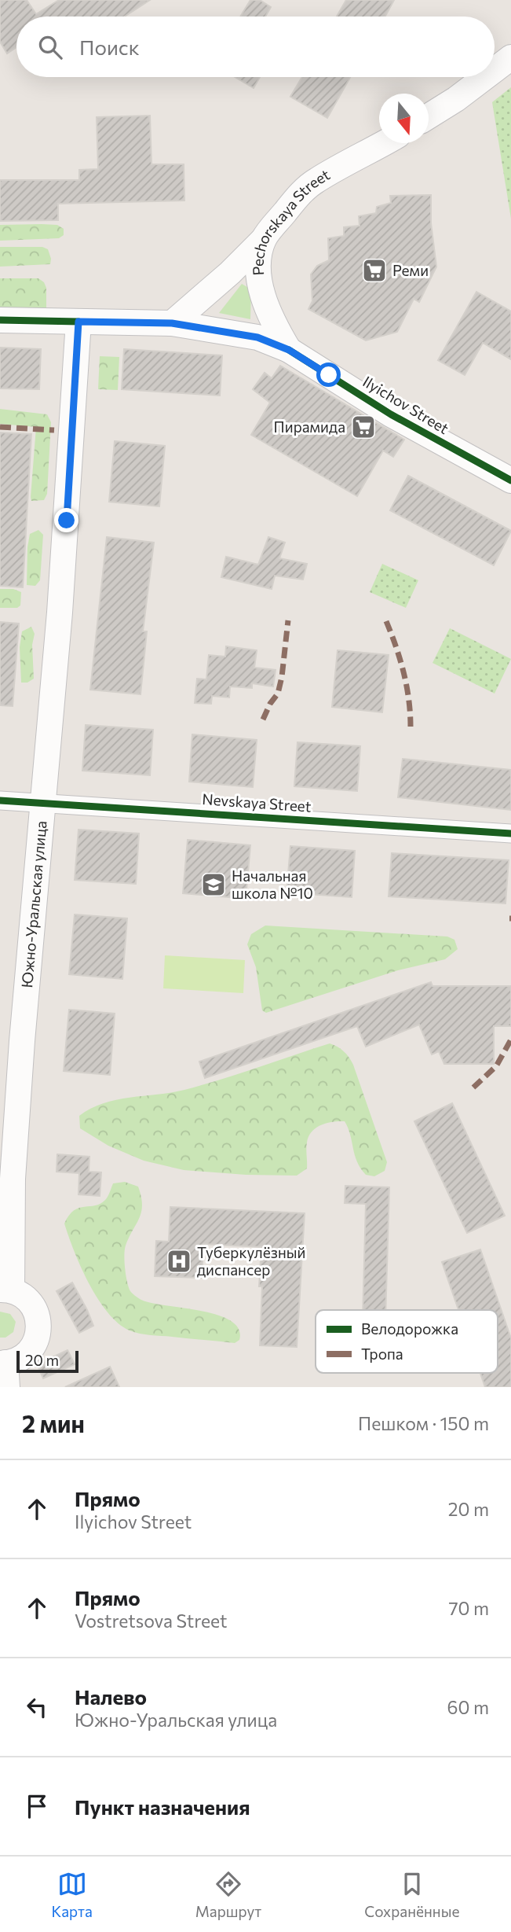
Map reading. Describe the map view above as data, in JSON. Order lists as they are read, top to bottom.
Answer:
{
  "streets": {
    "main road": ["Pechorskaya Street", "Ilyichov Street", "Южно-Уральская улица"],
    "street": ["Nevskaya Street"]
  },
  "crossings": [
    ["Pechorskaya Street", "Ilyichov Street"],
    ["Ilyichov Street", "Южно-Уральская улица"],
    ["Nevskaya Street", "Южно-Уральская улица"]
  ],
  "places": {
    "supermarket": ["Реми", "Пирамида"],
    "school or university": ["Начальная школа №10"],
    "hospital": ["Туберкулёзный диспансер"]
  },
  "legend": ["Велодорожка", "Тропа"],
  "scale_bar": "20 m",
  "north": "bottom",
  "page": {
    "search": "Поиск",
    "scale": "20 m",
    "heading": ["2 мин", "Пешком · 150 m"],
    "list": [
      ["Прямо", "Ilyichov Street", "20 m"],
      ["Прямо", "Vostretsova Street", "70 m"],
      ["Налево", "Южно-Уральская улица", "60 m"],
      "Пункт назначения"
    ],
    "nav": ["Карта", "Маршрут", "Сохранённые"]
  }
}
